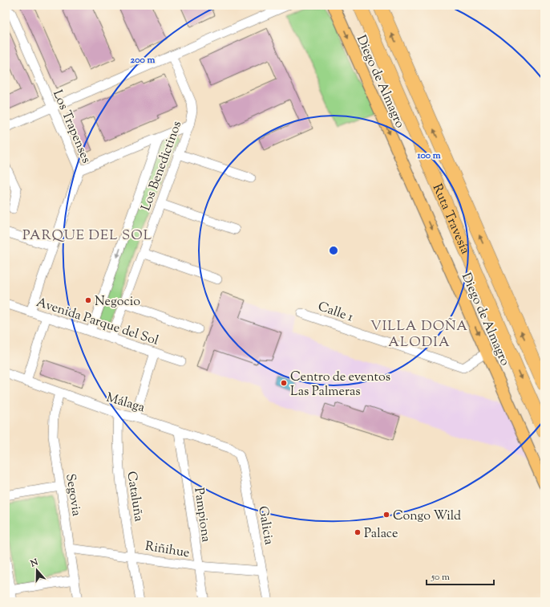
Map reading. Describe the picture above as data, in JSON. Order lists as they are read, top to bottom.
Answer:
{
  "streets": {
    "highway": ["Ruta Travesía"],
    "main road": ["Diego de Almagro"],
    "street": [
      "Los Trapenses",
      "Los Benedictinos",
      "Calle 1",
      "Avenida Parque del Sol",
      "Málaga",
      "Segovia",
      "Cataluña",
      "Pampiona",
      "Galicia",
      "Riñihue"
    ]
  },
  "crossings": [
    ["Diego de Almagro", "Calle 1"],
    ["Los Trapenses", "Avenida Parque del Sol"],
    ["Los Benedictinos", "Avenida Parque del Sol"],
    ["Málaga", "Segovia"],
    ["Málaga", "Cataluña"],
    ["Málaga", "Pampiona"],
    ["Málaga", "Galicia"],
    ["Segovia", "Riñihue"],
    ["Cataluña", "Riñihue"],
    ["Pampiona", "Riñihue"],
    ["Galicia", "Riñihue"]
  ],
  "one_way": ["Diego de Almagro"],
  "districts": ["PARQUE DEL SOL", "VILLA DOÑA ALODIA"],
  "places": [
    "Negocio",
    "Centro de eventos Las Palmeras",
    "Congo Wild",
    "Palace"
  ],
  "scale_bar": "50 m",
  "north": "top",
  "rings": ["200 m", "100 m"]
}
